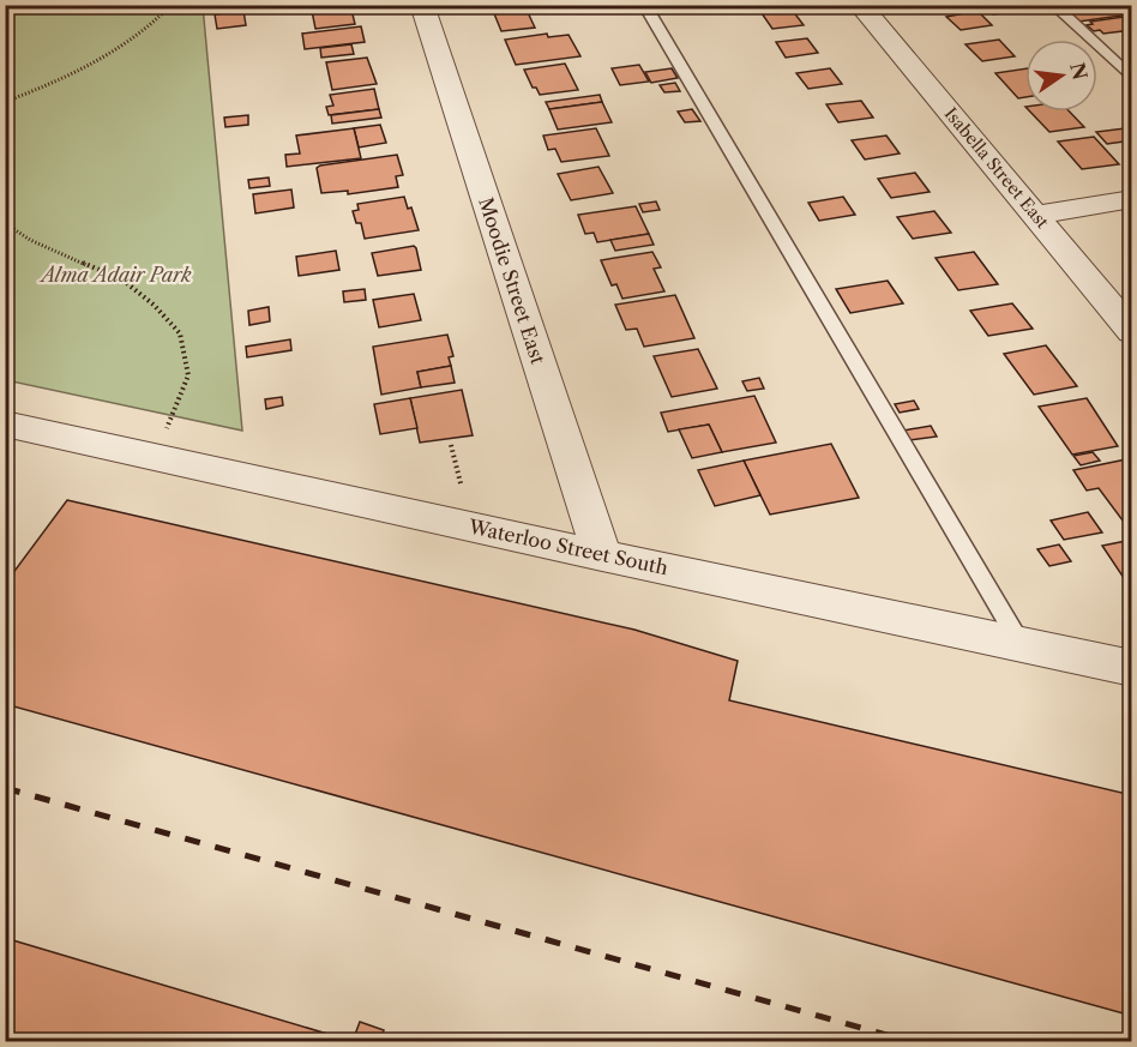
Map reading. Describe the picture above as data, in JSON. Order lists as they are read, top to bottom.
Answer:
{
  "streets": {
    "street": ["Isabella Street East", "Moodie Street East", "Waterloo Street South"]
  },
  "crossings": [
    ["Moodie Street East", "Waterloo Street South"]
  ],
  "parks": ["Alma Adair Park"],
  "north": "right"
}
